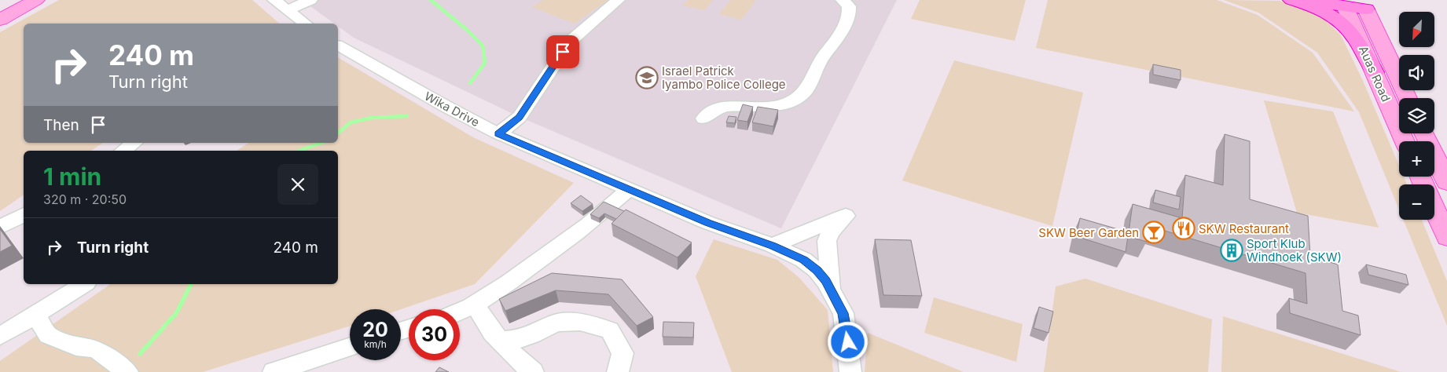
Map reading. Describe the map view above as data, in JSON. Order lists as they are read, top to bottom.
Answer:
{
  "streets": {
    "main road": ["Auas Road"],
    "street": ["Wika Drive"]
  },
  "places": {
    "school or university": ["Israel Patrick Iyambo Police College"],
    "restaurant": ["SKW Restaurant"],
    "bar": ["SKW Beer Garden"],
    "building": ["Sport Klub Windhoek (SKW)"]
  },
  "north": "bottom left",
  "page": {
    "map_buttons": ["+", "−"],
    "turn": ["240 m", "Turn right"],
    "then": "Then",
    "heading": ["1 min", "320 m · 20:50"],
    "list": [
      {
        "name": "Turn right",
        "value": "240 m"
      }
    ],
    "speed": "20 km/h",
    "limit": "30"
  }
}
